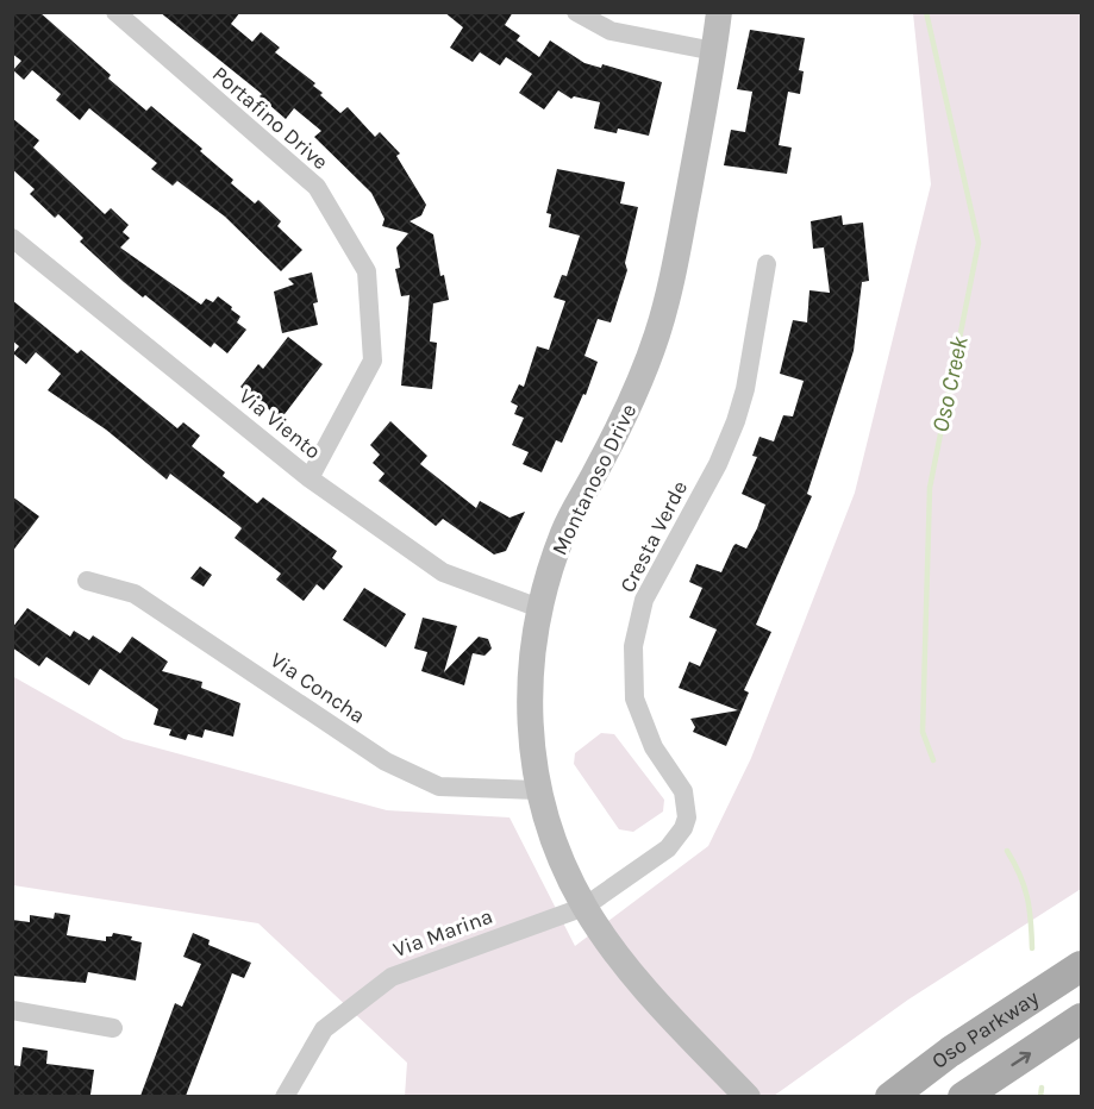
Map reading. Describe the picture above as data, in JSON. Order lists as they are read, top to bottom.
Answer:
{
  "streets": {
    "main road": ["Oso Parkway"],
    "street": [
      "Portafino Drive",
      "Via Viento",
      "Montanoso Drive",
      "Cresta Verde",
      "Via Concha",
      "Via Marina"
    ]
  },
  "crossings": [
    ["Portafino Drive", "Via Viento"],
    ["Via Viento", "Montanoso Drive"],
    ["Montanoso Drive", "Cresta Verde"],
    ["Montanoso Drive", "Via Concha"],
    ["Montanoso Drive", "Via Marina"],
    ["Cresta Verde", "Via Marina"]
  ],
  "water": ["Oso Creek"]
}
